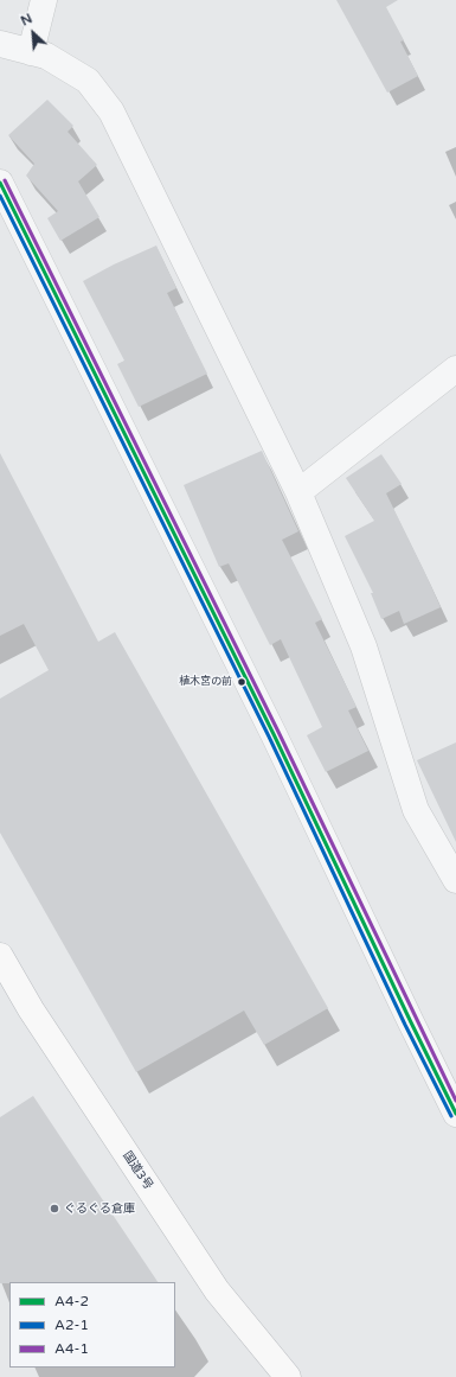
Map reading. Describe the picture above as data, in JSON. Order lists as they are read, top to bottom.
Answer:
{
  "streets": {
    "highway": ["国道3号"]
  },
  "places": ["植木宮の前", "ぐるぐる倉庫"],
  "lines": ["transit line A4-1", "transit line A4-2", "transit line A2-1"],
  "legend": ["A4-2", "A2-1", "A4-1"],
  "north": "top left"
}
